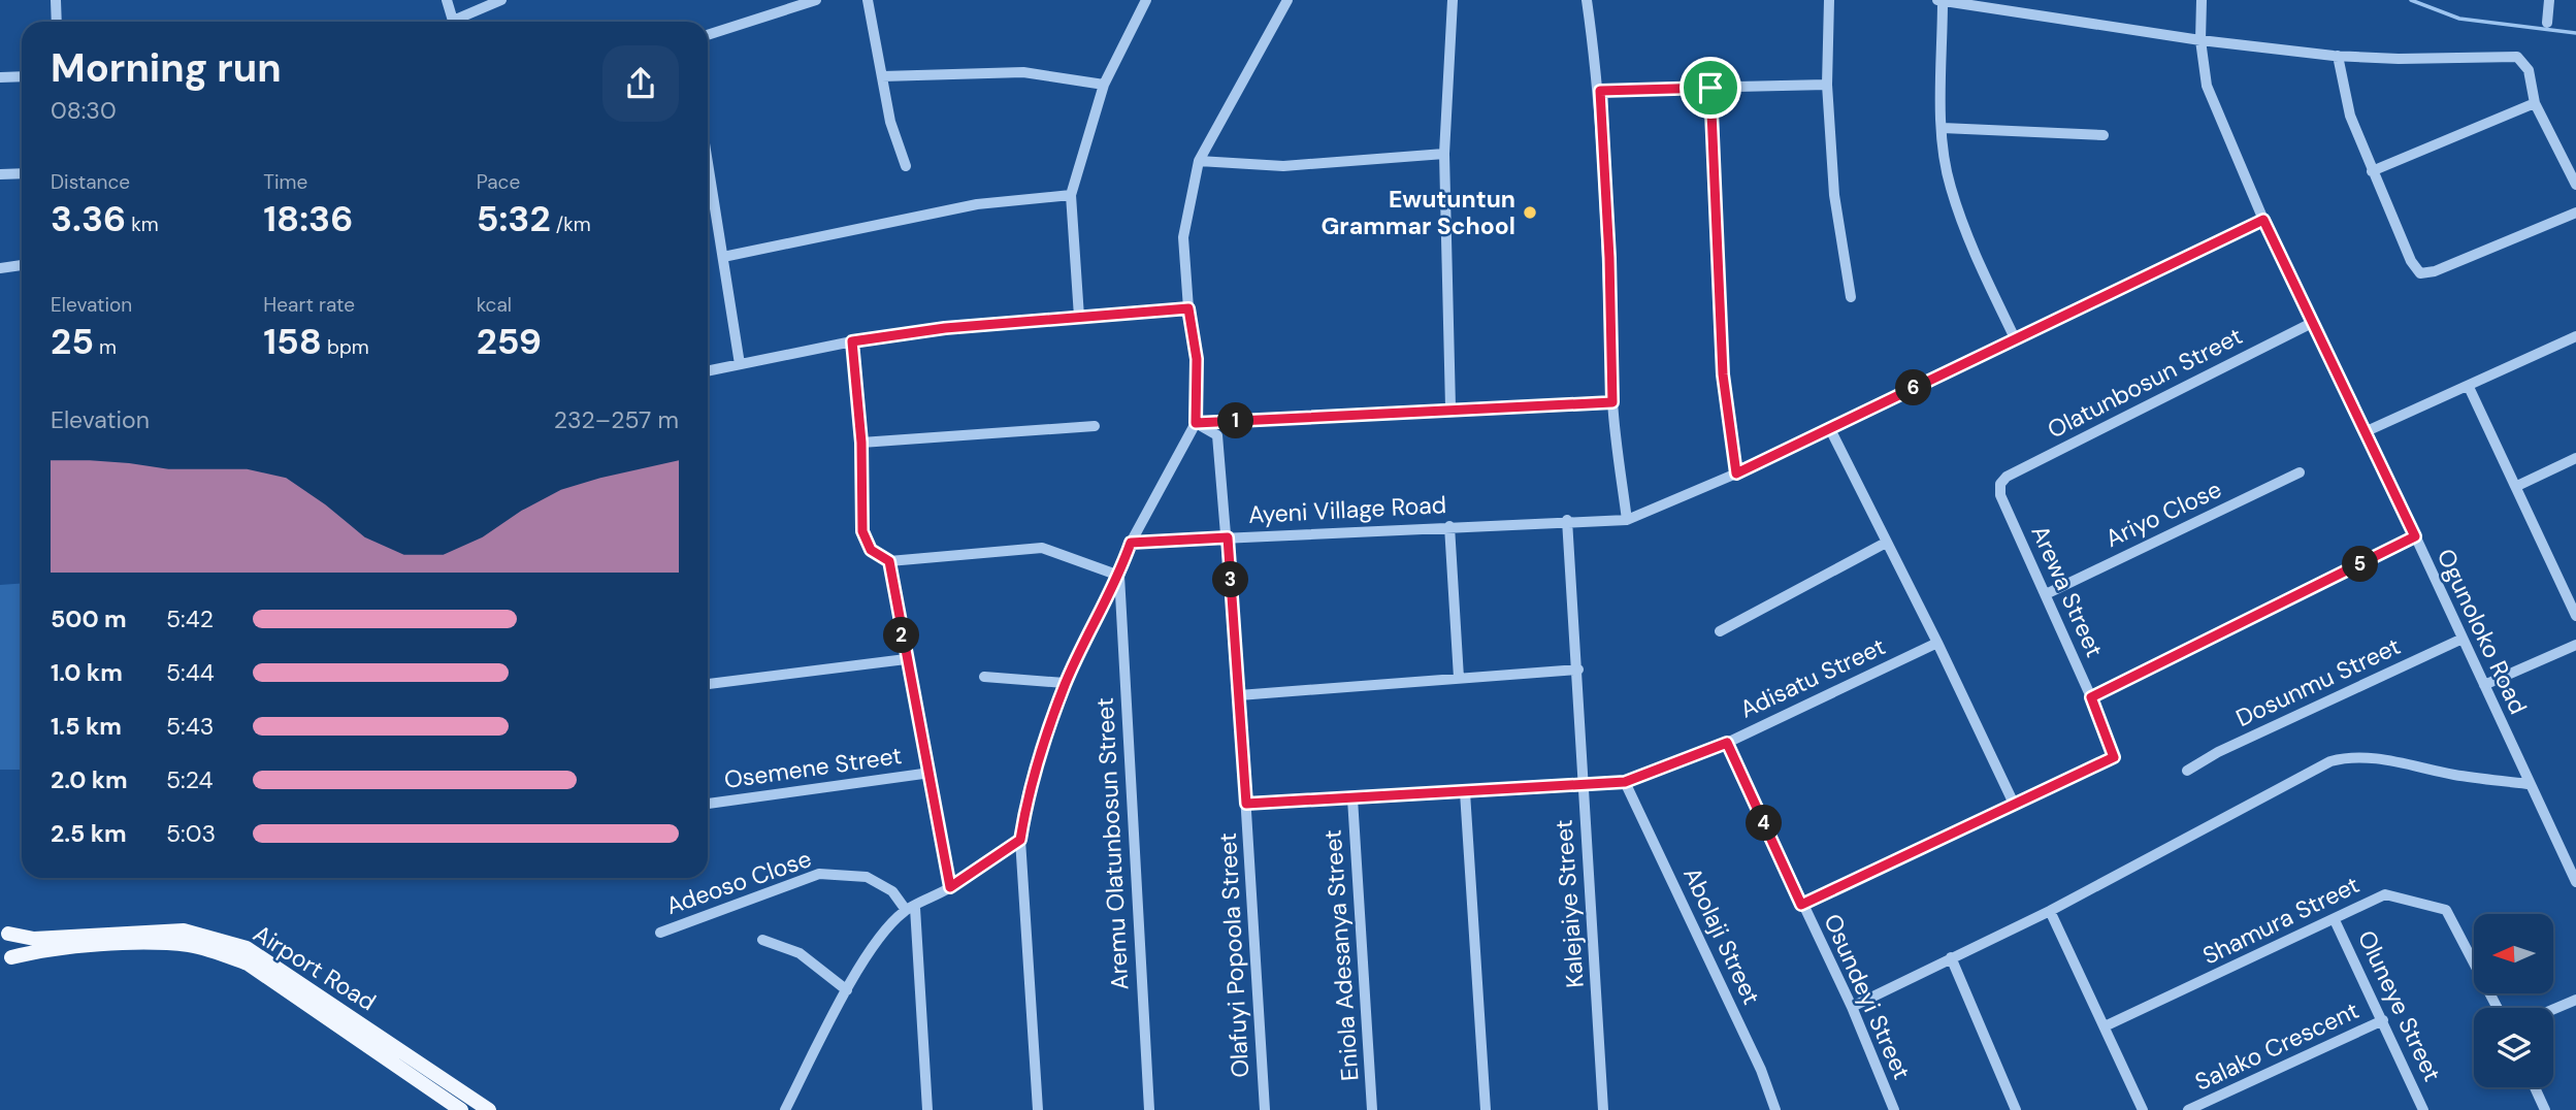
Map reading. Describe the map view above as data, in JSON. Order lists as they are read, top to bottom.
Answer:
{
  "streets": {
    "main road": ["Airport Road"],
    "street": [
      "Olatunbosun Street",
      "Ayeni Village Road",
      "Ariyo Close",
      "Arewa Street",
      "Ogunoloko Road",
      "Adisatu Street",
      "Dosunmu Street",
      "Osemene Street",
      "Aremu Olatunbosun Street",
      "Adeoso Close",
      "Kalejaiye Street",
      "Shamura Street",
      "Abolaji Street",
      "Olafuyi Popoola Street",
      "Eniola Adesanya Street",
      "Osundeyi Street",
      "Oluneye Street",
      "Salako Crescent"
    ]
  },
  "crossings": [
    ["Olatunbosun Street", "Arewa Street"],
    ["Olatunbosun Street", "Ogunoloko Road"],
    ["Ayeni Village Road", "Kalejaiye Street"],
    ["Ayeni Village Road", "Olafuyi Popoola Street"],
    ["Ariyo Close", "Arewa Street"],
    ["Ogunoloko Road", "Dosunmu Street"],
    ["Adisatu Street", "Kalejaiye Street"],
    ["Adisatu Street", "Abolaji Street"],
    ["Adisatu Street", "Olafuyi Popoola Street"],
    ["Adisatu Street", "Eniola Adesanya Street"],
    ["Adisatu Street", "Osundeyi Street"],
    ["Shamura Street", "Oluneye Street"],
    ["Oluneye Street", "Salako Crescent"]
  ],
  "places": ["Ewutuntun Grammar School"],
  "north": "left",
  "page": {
    "heading": ["Morning run", "08:30"],
    "stats": [
      ["Distance", "3.36 km"],
      ["Time", "18:36"],
      ["Pace", "5:32 /km"],
      ["Elevation", "25 m"],
      ["Heart rate", "158 bpm"],
      ["kcal", "259"]
    ],
    "pins": [
      "6",
      "1",
      "5",
      "3",
      "2",
      "4"
    ],
    "chart": ["Elevation", "232–257 m"],
    "list": [
      {
        "name": "500 m",
        "note": "5:42"
      },
      {
        "name": "1.0 km",
        "note": "5:44"
      },
      {
        "name": "1.5 km",
        "note": "5:43"
      },
      {
        "name": "2.0 km",
        "note": "5:24"
      },
      {
        "name": "2.5 km",
        "note": "5:03"
      }
    ]
  }
}
